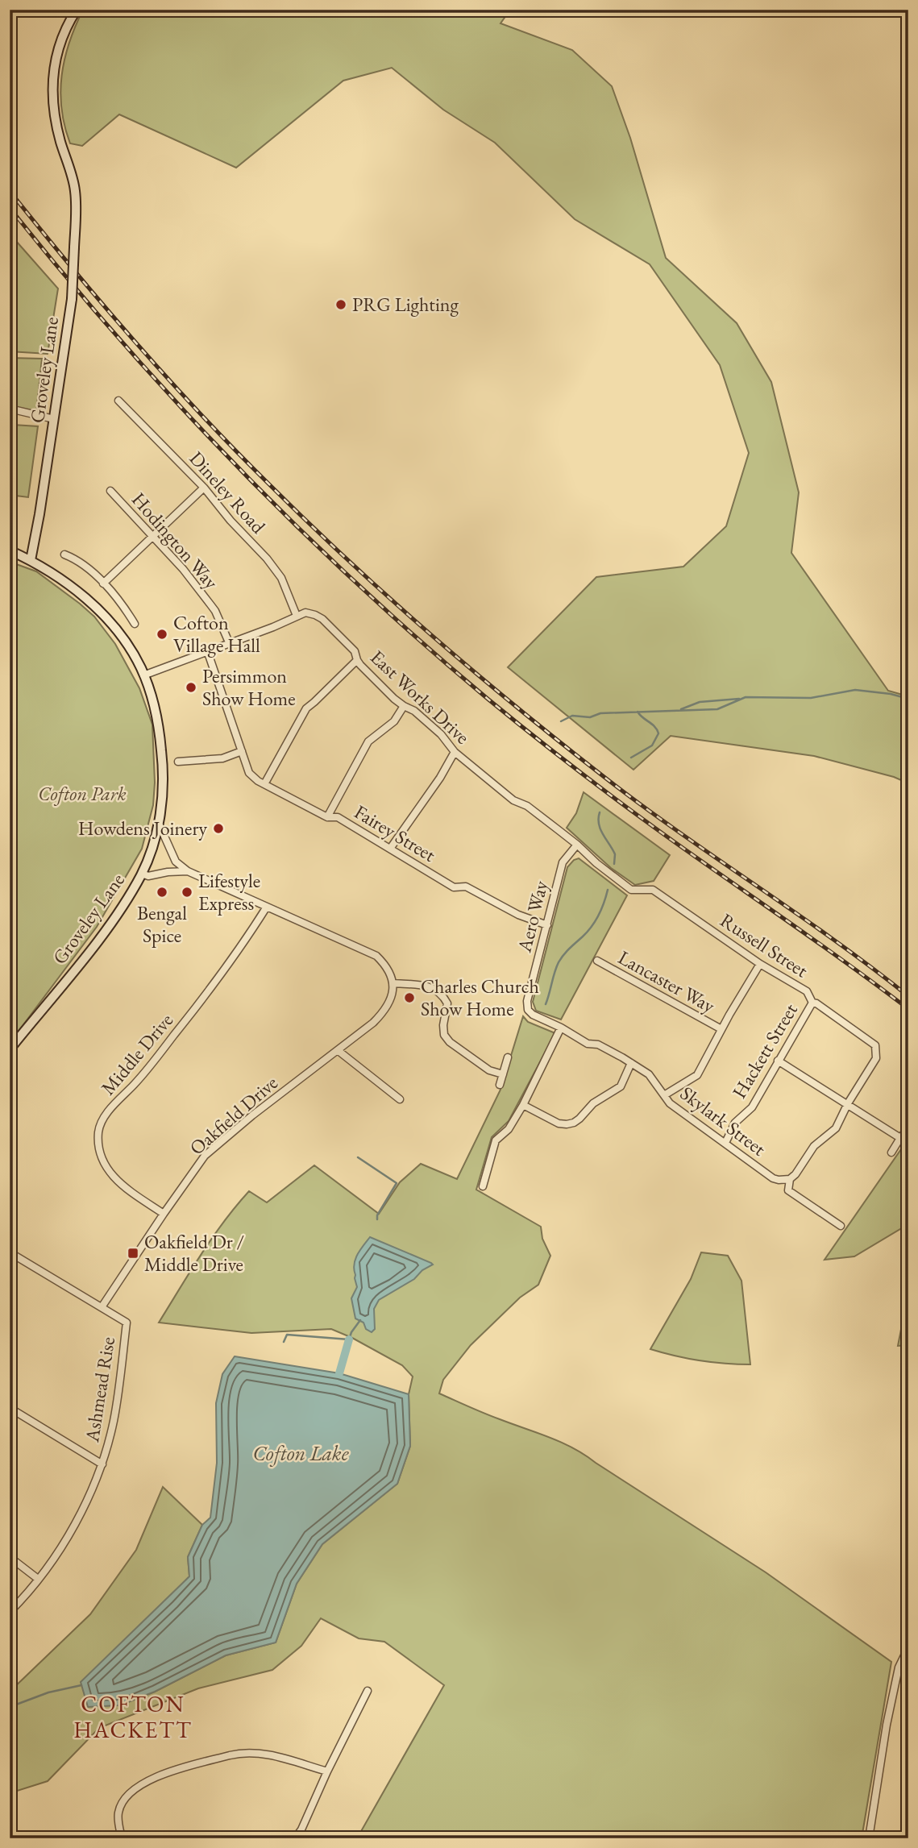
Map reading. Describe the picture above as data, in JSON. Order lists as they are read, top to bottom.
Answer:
{
  "streets": {
    "main road": ["Groveley Lane"],
    "street": [
      "Dineley Road",
      "Hodington Way",
      "East Works Drive",
      "Fairey Street",
      "Aero Way",
      "Russell Street",
      "Lancaster Way",
      "Hackett Street",
      "Middle Drive",
      "Oakfield Drive",
      "Skylark Street",
      "Ashmead Rise"
    ]
  },
  "crossings": [
    ["Dineley Road", "East Works Drive"],
    ["East Works Drive", "Aero Way"],
    ["East Works Drive", "Russell Street"],
    ["Fairey Street", "Aero Way"],
    ["Aero Way", "Russell Street"],
    ["Aero Way", "Skylark Street"],
    ["Russell Street", "Hackett Street"],
    ["Hackett Street", "Skylark Street"],
    ["Middle Drive", "Oakfield Drive"],
    ["Oakfield Drive", "Ashmead Rise"]
  ],
  "districts": ["COFTON HACKETT"],
  "water": ["Cofton Lake"],
  "parks": ["Cofton Park"],
  "places": {
    "other": [
      "PRG Lighting",
      "Cofton Village Hall",
      "Persimmon Show Home",
      "Howdens Joinery",
      "Bengal Spice",
      "Lifestyle Express",
      "Charles Church Show Home"
    ],
    "transit": ["Oakfield Dr / Middle Drive"]
  }
}
